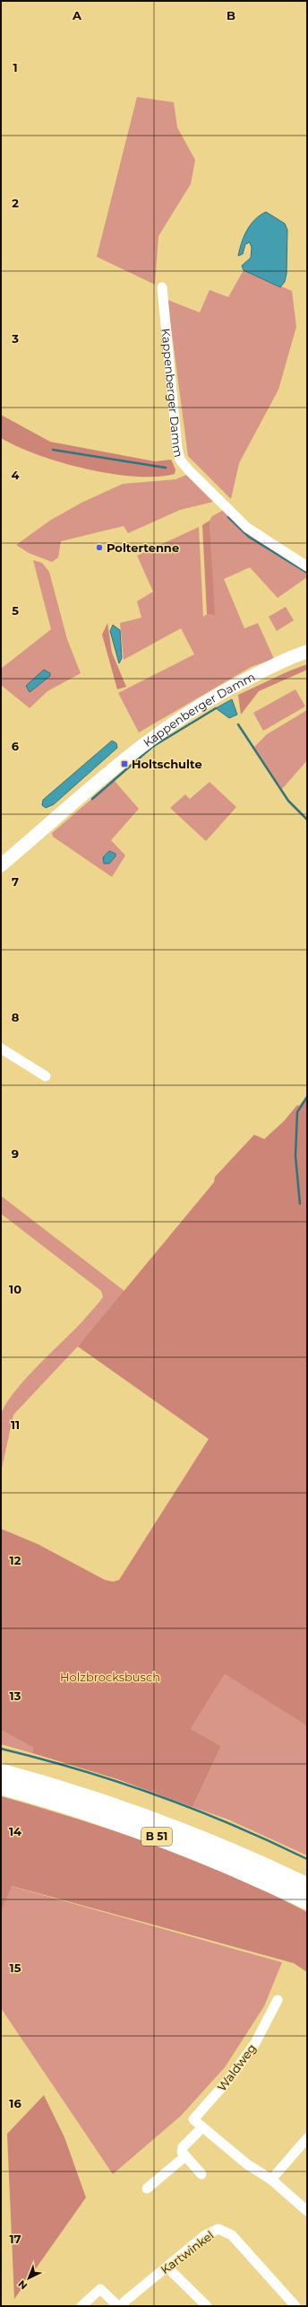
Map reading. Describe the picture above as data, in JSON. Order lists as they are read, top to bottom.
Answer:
{
  "streets": {
    "highway": ["B 51"],
    "main road": ["Kappenberger Damm"],
    "street": ["Waldweg", "Kartwinkel"]
  },
  "parks": ["Holzbrocksbusch"],
  "places": {
    "other": ["Poltertenne"],
    "transit": ["Holtschulte"]
  },
  "north": "bottom left",
  "grid": {
    "columns": ["A", "B"],
    "rows": [
      "1",
      "2",
      "3",
      "4",
      "5",
      "6",
      "7",
      "8",
      "9",
      "10",
      "11",
      "12",
      "13",
      "14",
      "15",
      "16",
      "17"
    ]
  }
}
